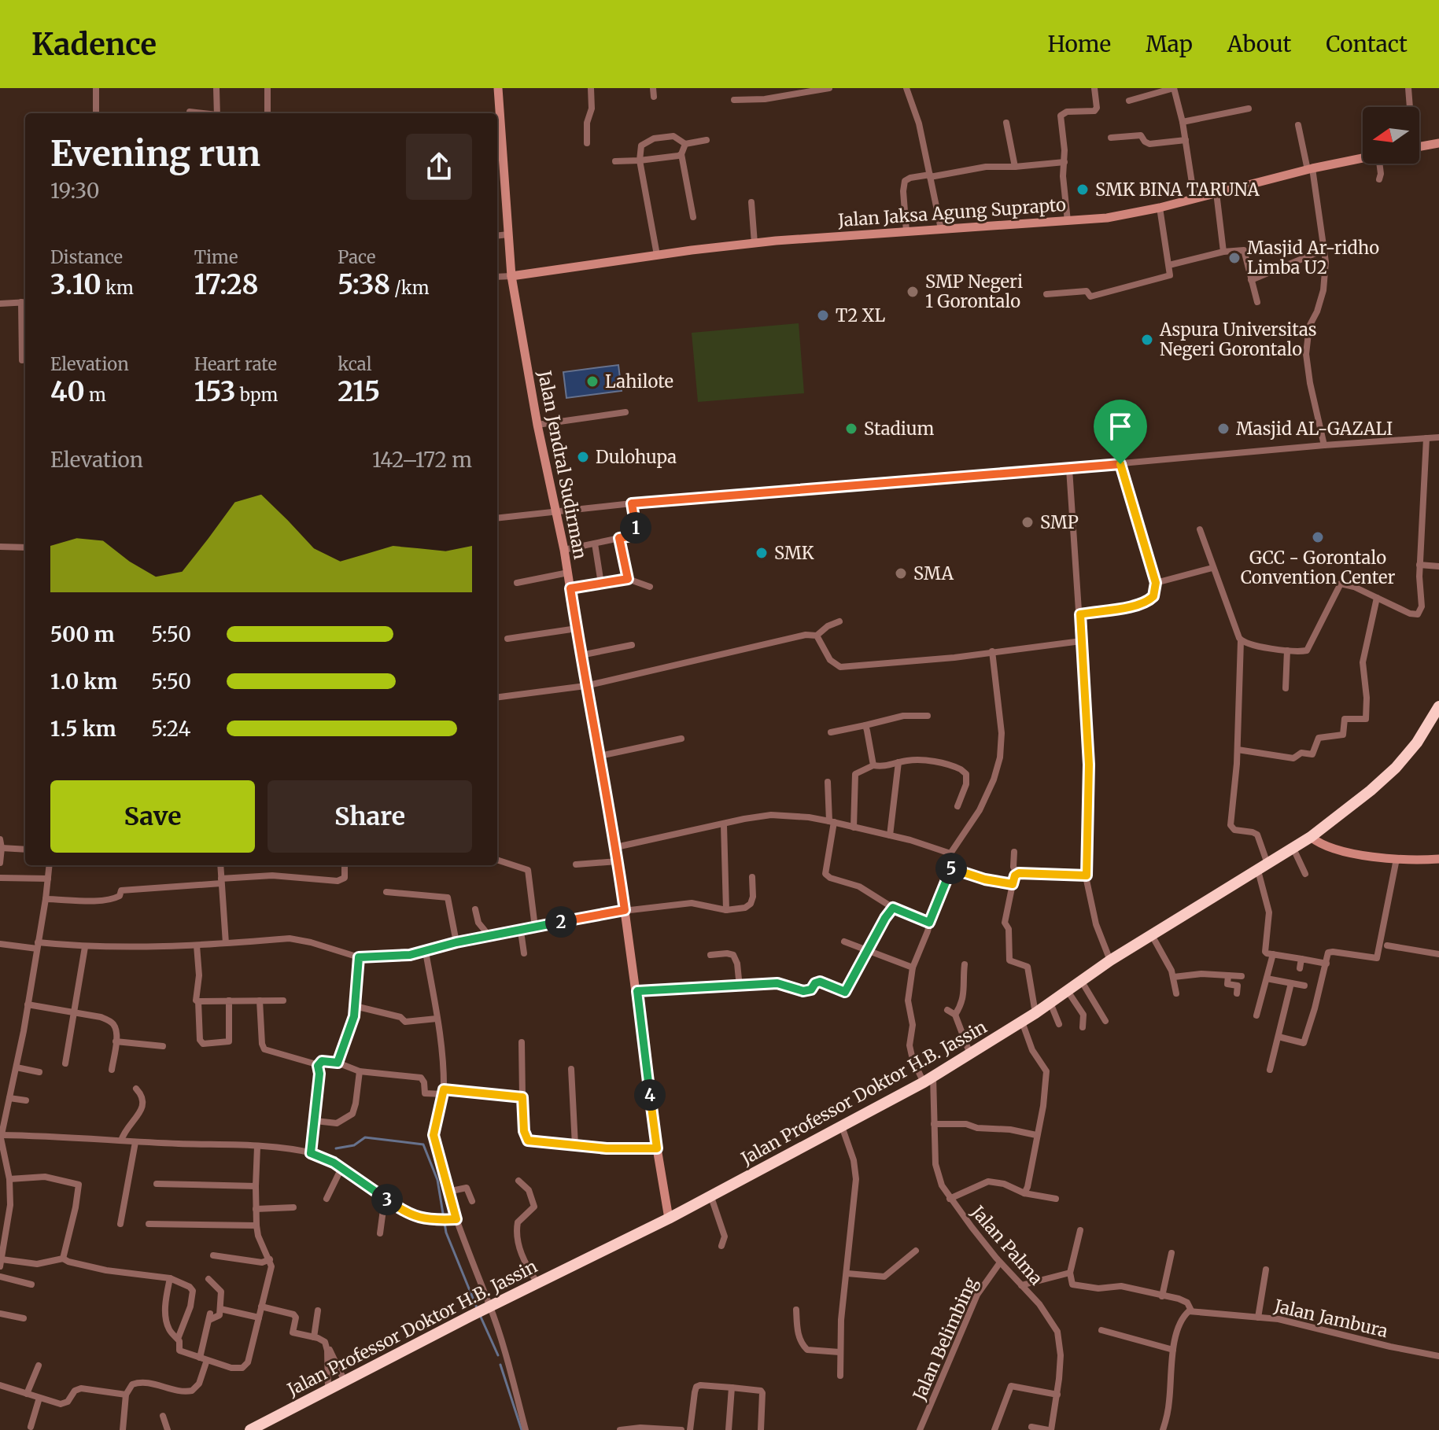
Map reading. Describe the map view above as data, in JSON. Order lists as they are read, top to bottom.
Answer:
{
  "streets": {
    "highway": ["Jalan Professor Doktor H.B. Jassin"],
    "street": [
      "Jalan Jaksa Agung Suprapto",
      "Jalan Jendral Sudirman",
      "Jalan Palma",
      "Jalan Jambura",
      "Jalan Belimbing"
    ]
  },
  "crossings": [
    ["Jalan Jaksa Agung Suprapto", "Jalan Jendral Sudirman"],
    ["Jalan Jendral Sudirman", "Jalan Professor Doktor H.B. Jassin"],
    ["Jalan Professor Doktor H.B. Jassin", "Jalan Palma"],
    ["Jalan Palma", "Jalan Belimbing"]
  ],
  "places": [
    "SMK BINA TARUNA",
    "Masjid Ar-ridho Limba U2",
    "SMP Negeri 1 Gorontalo",
    "T2 XL",
    "Aspura Universitas Negeri Gorontalo",
    "Lahilote",
    "Stadium",
    "Masjid AL-GAZALI",
    "Dulohupa",
    "SMP",
    "GCC - Gorontalo Convention Center",
    "SMK",
    "SMA"
  ],
  "north": "left",
  "page": {
    "header": "Kadence",
    "nav": [
      "Home",
      "Map",
      "About",
      "Contact"
    ],
    "heading": ["Evening run", "19:30"],
    "stats": [
      ["Distance", "3.10 km"],
      ["Time", "17:28"],
      ["Pace", "5:38 /km"],
      ["Elevation", "40 m"],
      ["Heart rate", "153 bpm"],
      ["kcal", "215"]
    ],
    "chart": ["Elevation", "142–172 m"],
    "pins": [
      "1",
      "5",
      "2",
      "4",
      "3"
    ],
    "list": [
      {
        "name": "500 m",
        "note": "5:50"
      },
      {
        "name": "1.0 km",
        "note": "5:50"
      },
      {
        "name": "1.5 km",
        "note": "5:24"
      }
    ],
    "buttons": ["Save", "Share"]
  }
}
